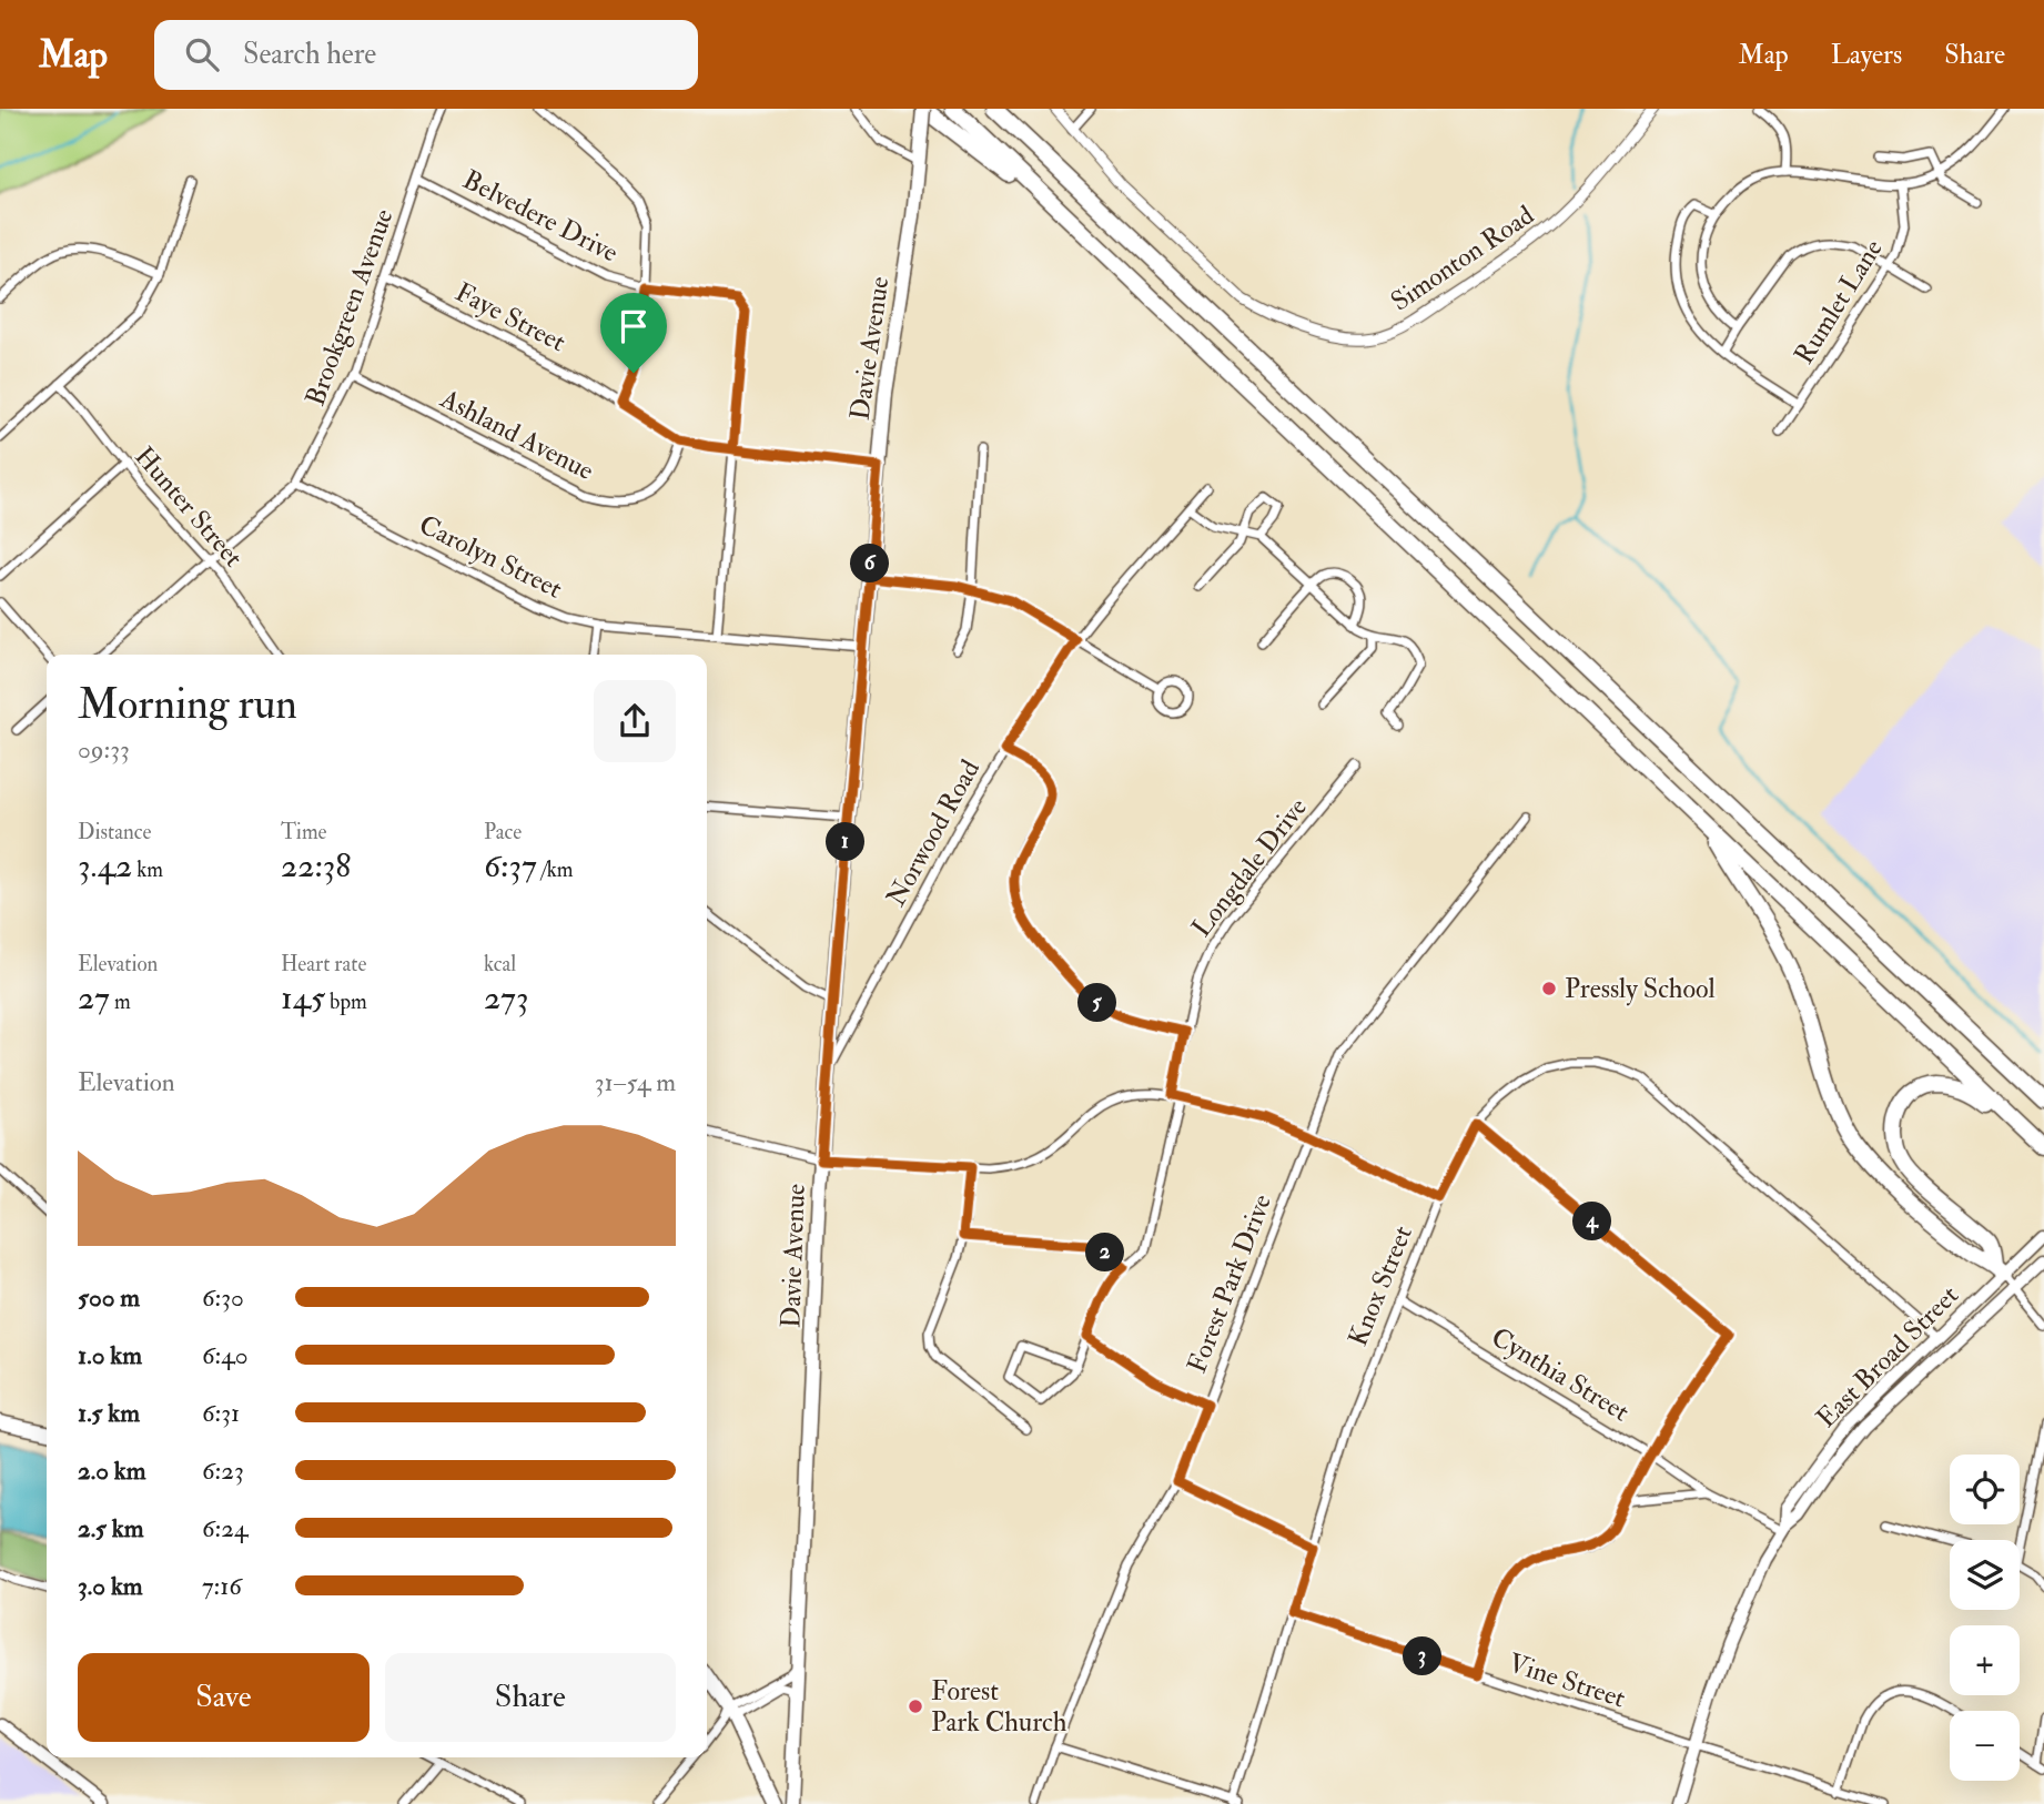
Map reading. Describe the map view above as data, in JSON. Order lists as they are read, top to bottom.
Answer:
{
  "streets": {
    "main road": ["Davie Avenue", "East Broad Street"],
    "street": [
      "Belvedere Drive",
      "Simonton Road",
      "Rumlet Lane",
      "Brookgreen Avenue",
      "Faye Street",
      "Ashland Avenue",
      "Hunter Street",
      "Carolyn Street",
      "Norwood Road",
      "Longdale Drive",
      "Forest Park Drive",
      "Knox Street",
      "Cynthia Street",
      "Vine Street"
    ]
  },
  "crossings": [
    ["Belvedere Drive", "Brookgreen Avenue"],
    ["Belvedere Drive", "Faye Street"],
    ["Brookgreen Avenue", "Faye Street"],
    ["Brookgreen Avenue", "Ashland Avenue"],
    ["Brookgreen Avenue", "Hunter Street"],
    ["Brookgreen Avenue", "Carolyn Street"],
    ["Faye Street", "Davie Avenue"],
    ["Faye Street", "Ashland Avenue"],
    ["Davie Avenue", "Carolyn Street"],
    ["Davie Avenue", "Norwood Road"],
    ["Knox Street", "East Broad Street"],
    ["Knox Street", "Cynthia Street"],
    ["Knox Street", "Vine Street"],
    ["East Broad Street", "Cynthia Street"],
    ["East Broad Street", "Vine Street"]
  ],
  "places": ["Pressly School", "Forest Park Church"],
  "page": {
    "header": "Map",
    "search": "Search here",
    "nav": ["Map", "Layers", "Share"],
    "pins": [
      "6",
      "1",
      "5",
      "4",
      "2",
      "3"
    ],
    "heading": ["Morning run", "09:33"],
    "stats": [
      ["Distance", "3.42 km"],
      ["Time", "22:38"],
      ["Pace", "6:37 /km"],
      ["Elevation", "27 m"],
      ["Heart rate", "145 bpm"],
      ["kcal", "273"]
    ],
    "chart": ["Elevation", "31–54 m"],
    "list": [
      {
        "name": "500 m",
        "note": "6:30"
      },
      {
        "name": "1.0 km",
        "note": "6:40"
      },
      {
        "name": "1.5 km",
        "note": "6:31"
      },
      {
        "name": "2.0 km",
        "note": "6:23"
      },
      {
        "name": "2.5 km",
        "note": "6:24"
      },
      {
        "name": "3.0 km",
        "note": "7:16"
      }
    ],
    "map_buttons": ["+", "−"],
    "buttons": ["Save", "Share"]
  }
}
